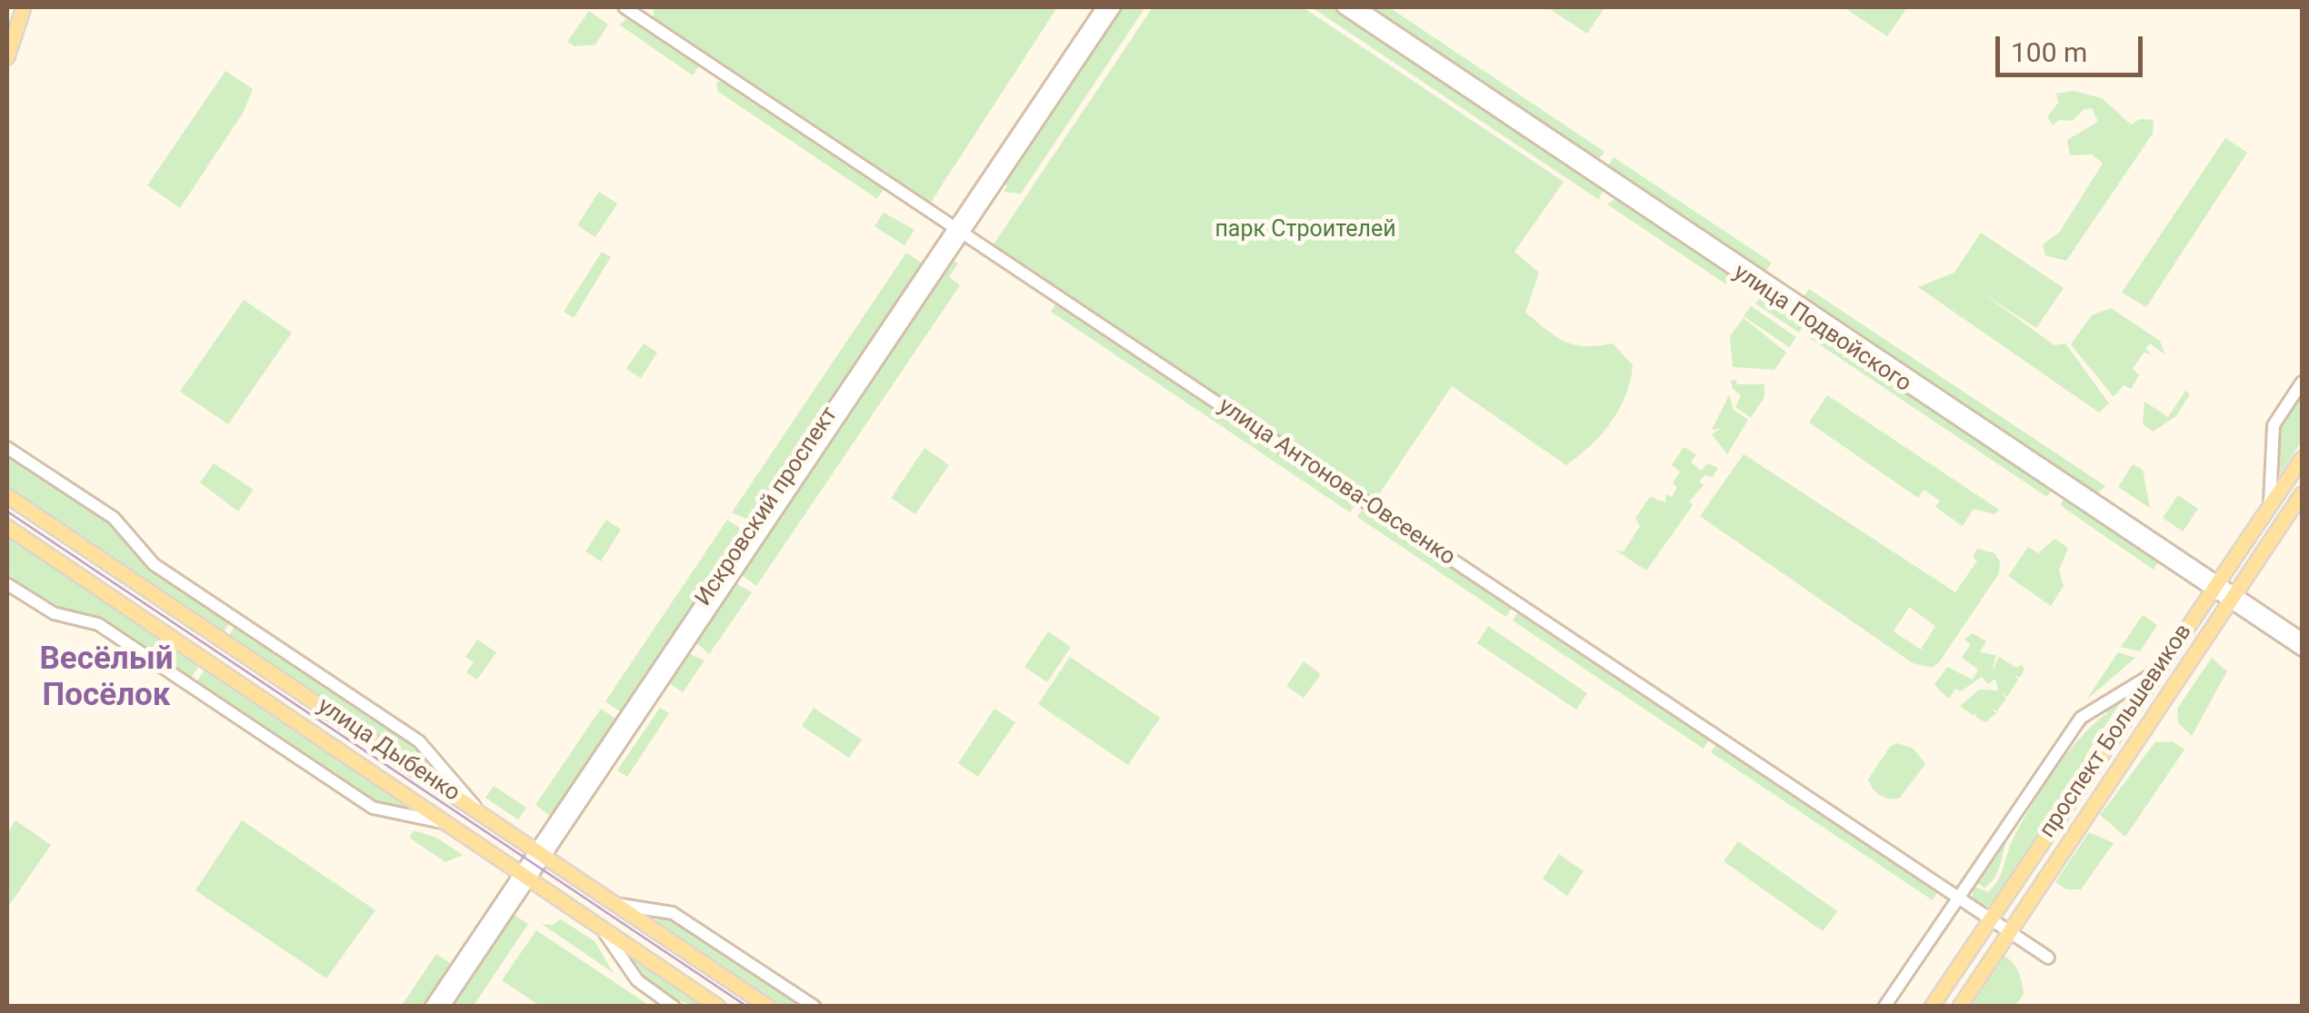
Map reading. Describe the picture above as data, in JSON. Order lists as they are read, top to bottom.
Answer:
{
  "streets": {
    "main road": ["проспект Большевиков", "улица Дыбенко"],
    "street": ["улица Подвойского", "улица Антонова-Овсеенко", "Искровский проспект"]
  },
  "crossings": [
    ["улица Подвойского", "проспект Большевиков"],
    ["улица Антонова-Овсеенко", "Искровский проспект"],
    ["улица Антонова-Овсеенко", "проспект Большевиков"],
    ["Искровский проспект", "улица Дыбенко"]
  ],
  "districts": ["Весёлый Посёлок"],
  "parks": ["парк Строителей"],
  "scale_bar": "100 m"
}
